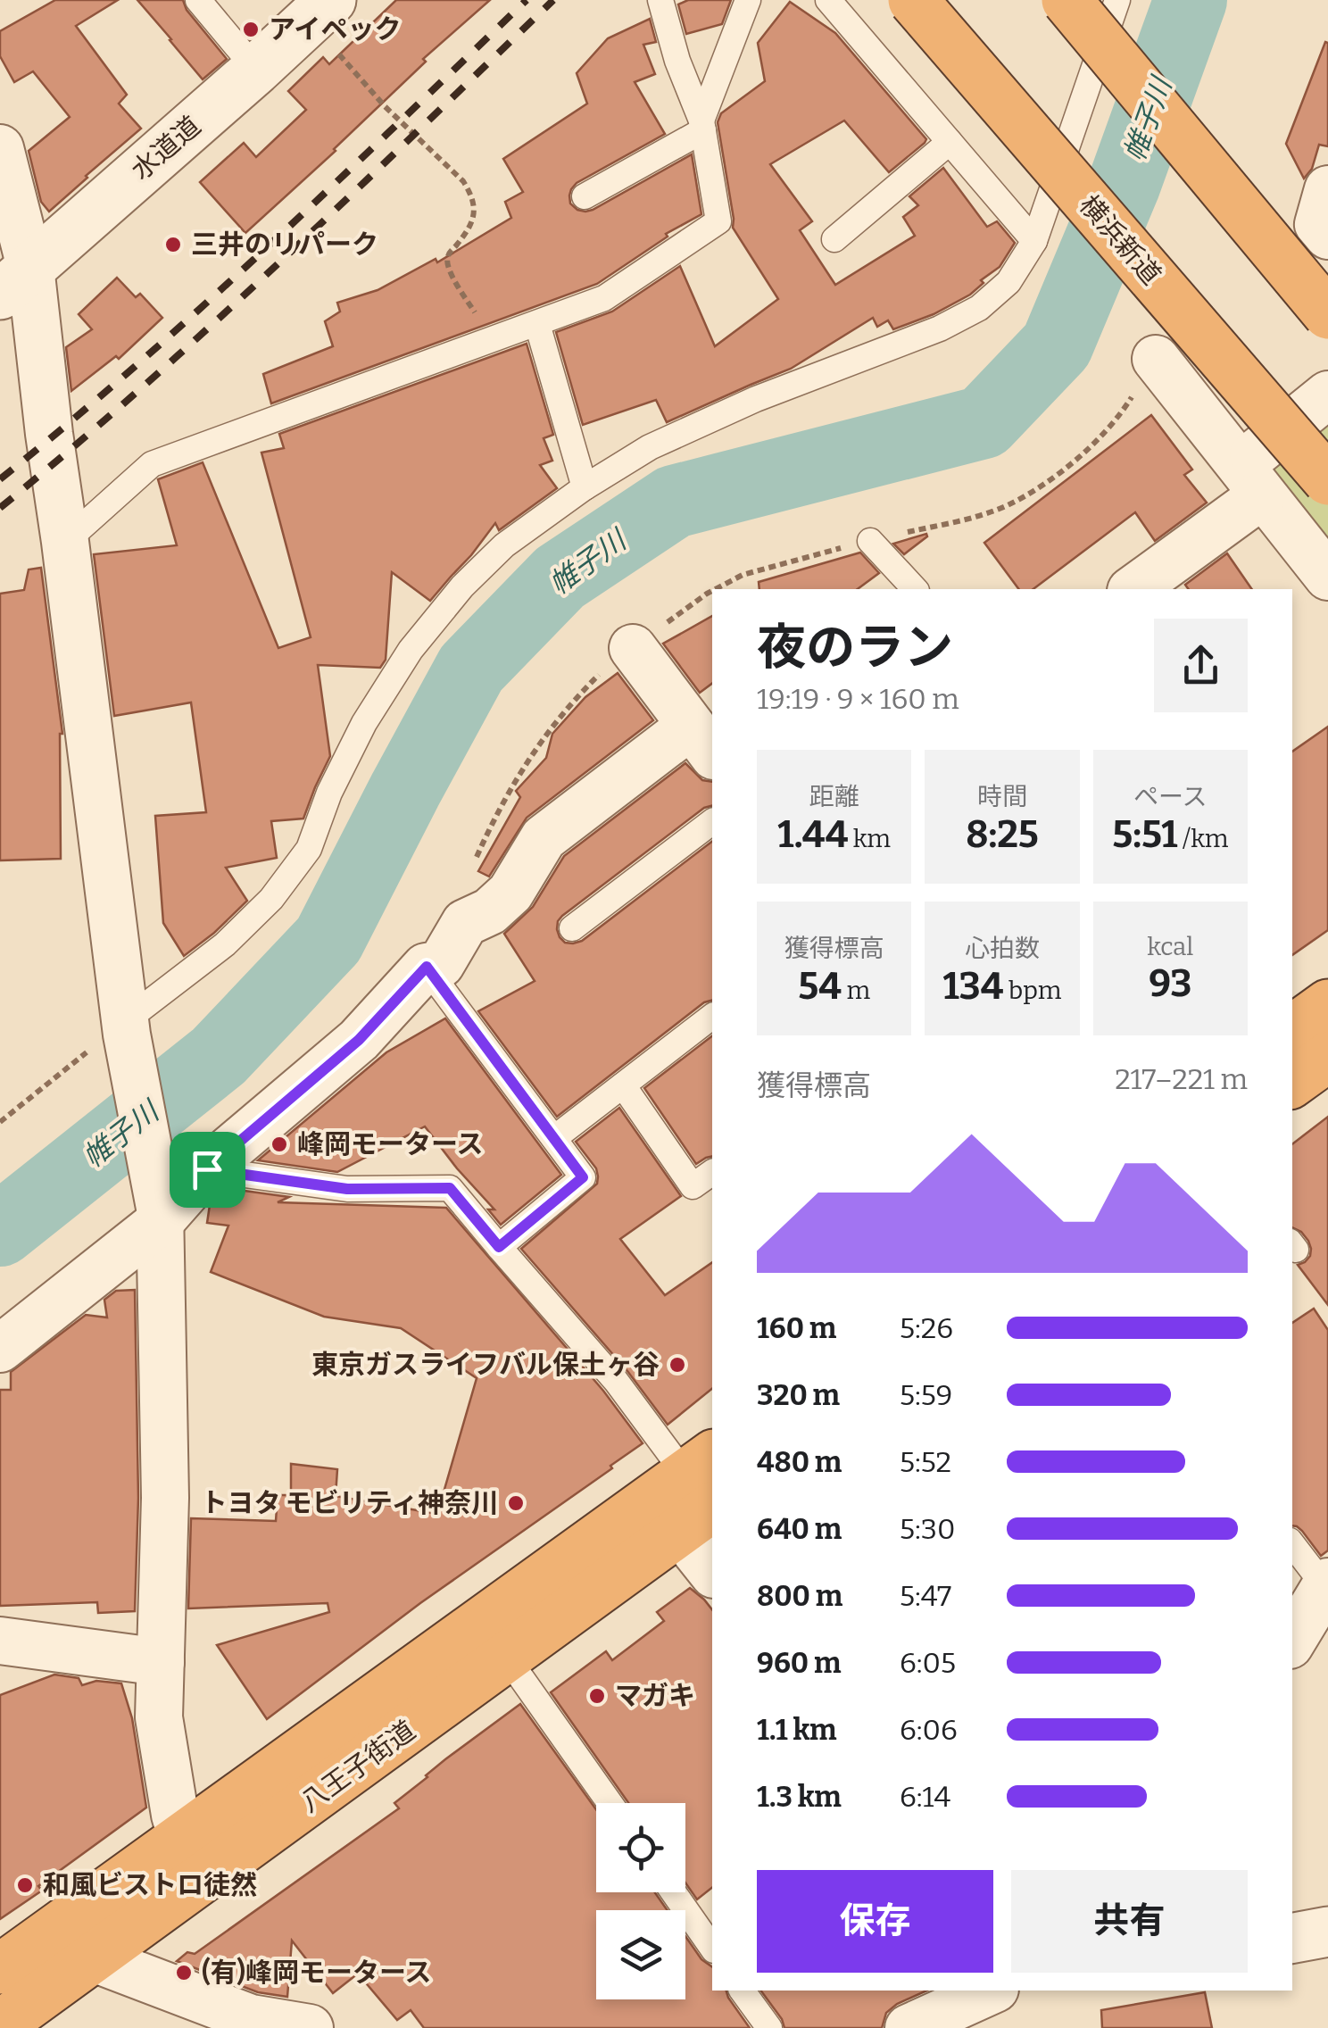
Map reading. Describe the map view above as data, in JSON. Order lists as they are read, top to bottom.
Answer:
{
  "streets": {
    "highway": ["横浜新道", "八王子街道"],
    "street": ["水道道"]
  },
  "water": ["帷子川"],
  "places": [
    "アイペック",
    "三井のリパーク",
    "峰岡モータース",
    "東京ガスライフバル保土ヶ谷",
    "トヨタ モビリティ神奈川",
    "マガキ",
    "和風ビストロ徒然",
    "(有)峰岡モータース"
  ],
  "page": {
    "heading": ["夜のラン", "19:19 · 9 × 160 m"],
    "stats": [
      ["距離", "1.44 km"],
      ["時間", "8:25"],
      ["ペース", "5:51 /km"],
      ["獲得標高", "54 m"],
      ["心拍数", "134 bpm"],
      ["kcal", "93"]
    ],
    "chart": ["獲得標高", "217–221 m"],
    "list": [
      {
        "name": "160 m",
        "note": "5:26"
      },
      {
        "name": "320 m",
        "note": "5:59"
      },
      {
        "name": "480 m",
        "note": "5:52"
      },
      {
        "name": "640 m",
        "note": "5:30"
      },
      {
        "name": "800 m",
        "note": "5:47"
      },
      {
        "name": "960 m",
        "note": "6:05"
      },
      {
        "name": "1.1 km",
        "note": "6:06"
      },
      {
        "name": "1.3 km",
        "note": "6:14"
      }
    ],
    "buttons": ["保存", "共有"]
  }
}
